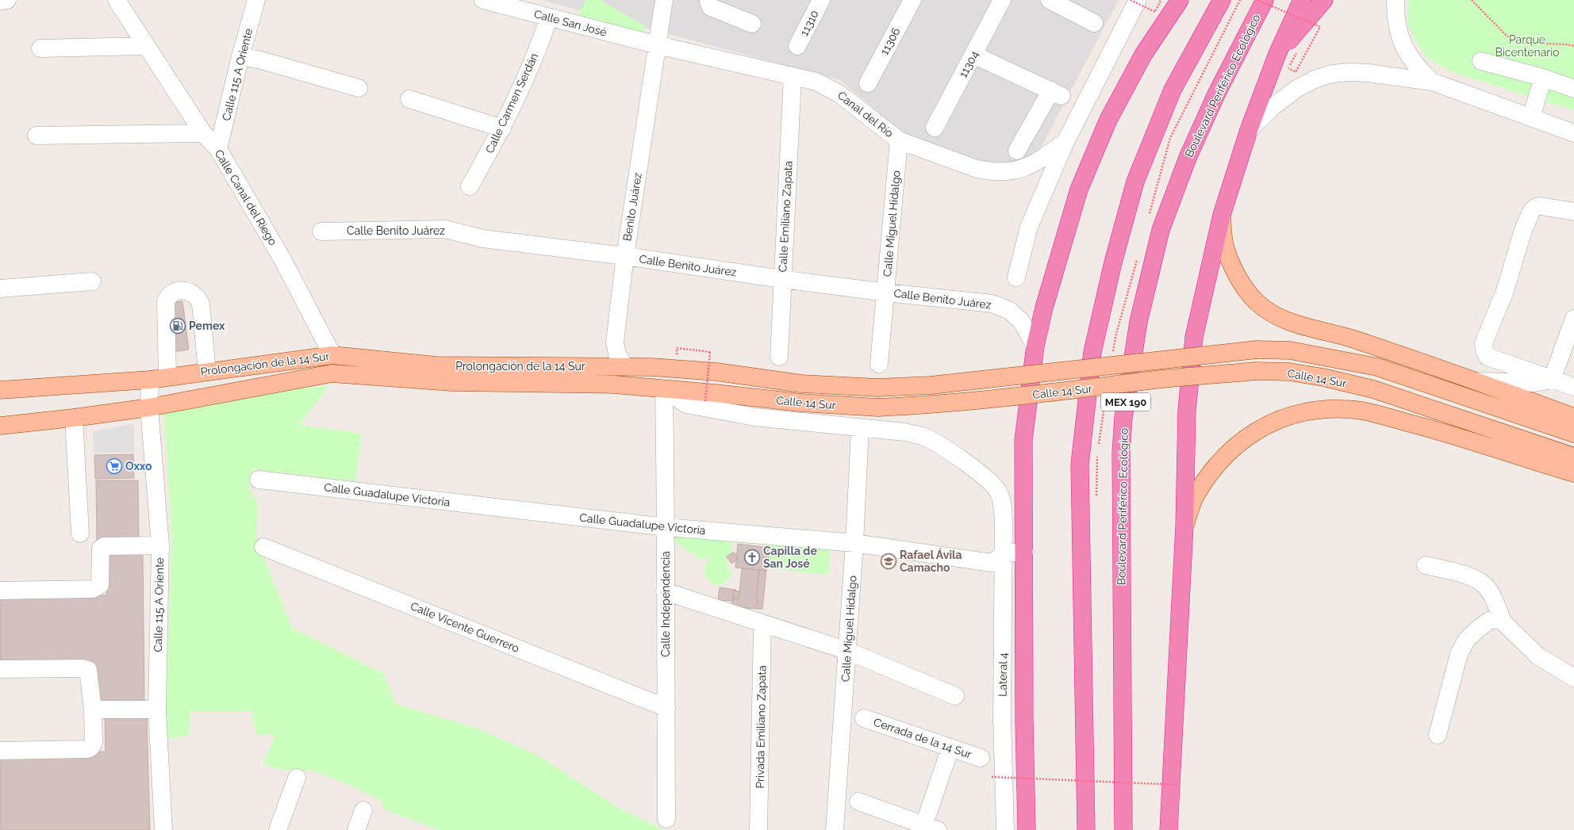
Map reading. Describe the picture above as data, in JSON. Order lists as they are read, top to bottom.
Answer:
{
  "streets": {
    "highway": ["Boulevard Periférico Ecológico", "MEX 190"],
    "main road": ["Prolongación de la 14 Sur", "Calle 14 Sur"],
    "street": [
      "Calle San José",
      "11310",
      "11306",
      "11304",
      "Calle 115 A Oriente",
      "Calle Carmen Serdán",
      "Canal del Río",
      "Calle Canal del Riego",
      "Benito Juárez",
      "Calle Emiliano Zapata",
      "Calle Miguel Hidalgo",
      "Calle Benito Juárez",
      "Calle Guadalupe Victoria",
      "Calle Independencia",
      "Calle Vicente Guerrero",
      "Lateral 4",
      "Privada Emiliano Zapata",
      "Cerrada de la 14 Sur"
    ]
  },
  "crossings": [
    ["Calle San José", "Calle Carmen Serdán"],
    ["Calle San José", "Canal del Río"],
    ["Calle San José", "Benito Juárez"],
    ["Calle 115 A Oriente", "Calle Canal del Riego"],
    ["Calle 115 A Oriente", "Prolongación de la 14 Sur"],
    ["Canal del Río", "Benito Juárez"],
    ["Canal del Río", "Calle Emiliano Zapata"],
    ["Canal del Río", "Calle Miguel Hidalgo"],
    ["Calle Canal del Riego", "Prolongación de la 14 Sur"],
    ["Benito Juárez", "Calle Benito Juárez"],
    ["Benito Juárez", "Prolongación de la 14 Sur"],
    ["Benito Juárez", "Calle 14 Sur"],
    ["Calle Emiliano Zapata", "Calle Benito Juárez"],
    ["Calle Miguel Hidalgo", "Calle Benito Juárez"],
    ["Calle Miguel Hidalgo", "Calle Guadalupe Victoria"],
    ["Calle Miguel Hidalgo", "Lateral 4"],
    ["Prolongación de la 14 Sur", "Calle 14 Sur"],
    ["Calle 14 Sur", "Calle Independencia"],
    ["Calle 14 Sur", "Lateral 4"],
    ["Calle Guadalupe Victoria", "Calle Independencia"],
    ["Calle Guadalupe Victoria", "Lateral 4"],
    ["Calle Independencia", "Calle Vicente Guerrero"],
    ["Calle Independencia", "Lateral 4"]
  ],
  "parks": ["Parque Bicentenario"],
  "places": {
    "fuel station": ["Pemex"],
    "supermarket": ["Oxxo"],
    "church": ["Capilla de San José"],
    "school or university": ["Rafael Ávila Camacho"]
  }
}
